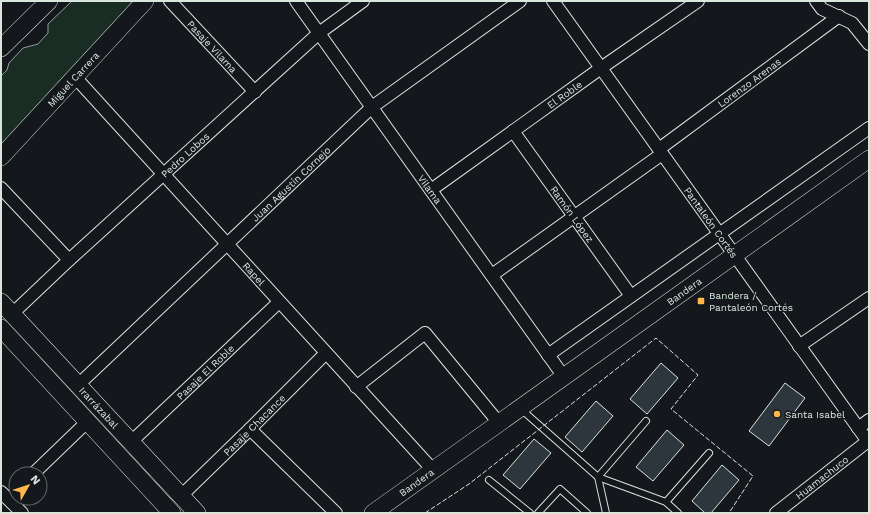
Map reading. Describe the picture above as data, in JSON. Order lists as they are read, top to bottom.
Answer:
{
  "streets": {
    "street": [
      "Pasaje Vilama",
      "Miguel Carrera",
      "Lorenzo Arenas",
      "El Roble",
      "Pedro Lobos",
      "Juan Agustín Cornejo",
      "Vilama",
      "Ramón López",
      "Pantaleón Cortés",
      "Rapel",
      "Bandera",
      "Pasaje El Roble",
      "Irarrázabal",
      "Pasaje Chacance",
      "Huamachuco"
    ]
  },
  "crossings": [
    ["Pasaje Vilama", "Pedro Lobos"],
    ["Miguel Carrera", "Rapel"],
    ["Lorenzo Arenas", "Vilama"],
    ["Lorenzo Arenas", "Ramón López"],
    ["Lorenzo Arenas", "Pantaleón Cortés"],
    ["El Roble", "Vilama"],
    ["El Roble", "Ramón López"],
    ["El Roble", "Pantaleón Cortés"],
    ["Pedro Lobos", "Vilama"],
    ["Pedro Lobos", "Rapel"],
    ["Pedro Lobos", "Irarrázabal"],
    ["Juan Agustín Cornejo", "Vilama"],
    ["Juan Agustín Cornejo", "Rapel"],
    ["Juan Agustín Cornejo", "Irarrázabal"],
    ["Vilama", "Bandera"],
    ["Pantaleón Cortés", "Bandera"],
    ["Pantaleón Cortés", "Huamachuco"],
    ["Rapel", "Bandera"],
    ["Rapel", "Pasaje El Roble"],
    ["Rapel", "Pasaje Chacance"],
    ["Pasaje El Roble", "Irarrázabal"],
    ["Irarrázabal", "Pasaje Chacance"]
  ],
  "places": {
    "transit": ["Bandera / Pantaleón Cortés"],
    "other": ["Santa Isabel"]
  },
  "north": "top right"
}
